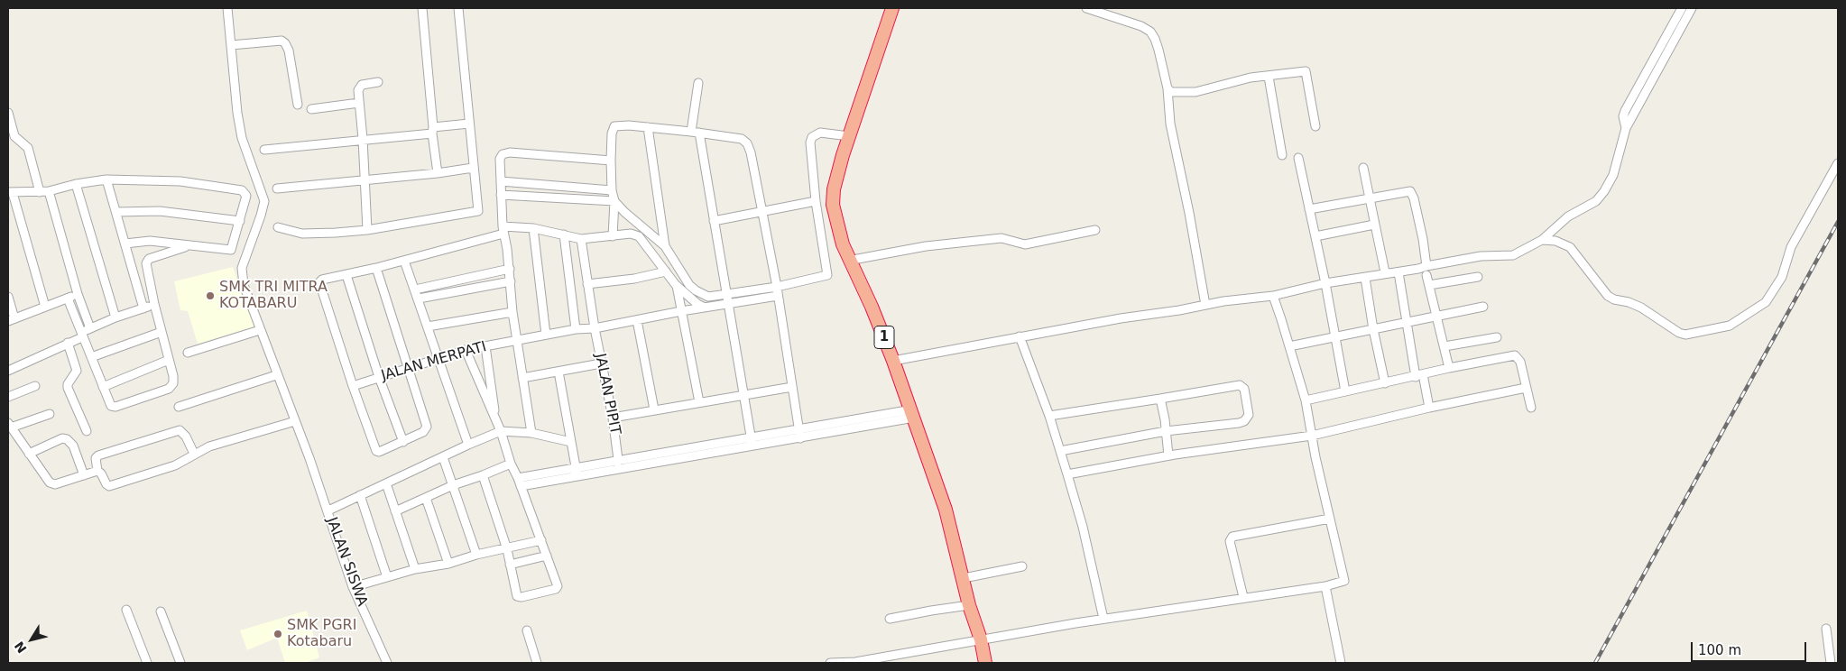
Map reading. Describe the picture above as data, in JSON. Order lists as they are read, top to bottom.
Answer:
{
  "streets": {
    "highway": ["1"],
    "street": ["JALAN MERPATI", "JALAN PIPIT", "JALAN SISWA"]
  },
  "crossings": [
    ["JALAN MERPATI", "JALAN PIPIT"]
  ],
  "places": ["SMK TRI MITRA KOTABARU", "SMK PGRI Kotabaru"],
  "scale_bar": "100 m",
  "north": "bottom left"
}
